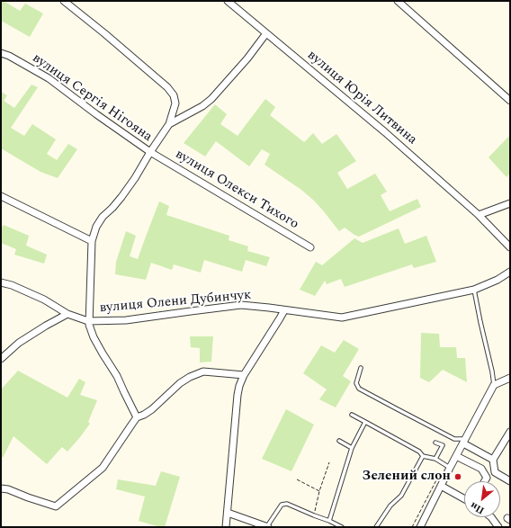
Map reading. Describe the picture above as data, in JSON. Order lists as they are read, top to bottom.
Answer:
{
  "streets": {
    "street": [
      "вулиця Сергія Нігояна",
      "вулиця Юрія Литвина",
      "вулиця Олекси Тихого",
      "вулиця Олени Дубинчук"
    ]
  },
  "crossings": [
    ["вулиця Сергія Нігояна", "вулиця Юрія Литвина"],
    ["вулиця Сергія Нігояна", "вулиця Олекси Тихого"],
    ["вулиця Сергія Нігояна", "вулиця Олени Дубинчук"]
  ],
  "places": ["Зелений слон"],
  "north": "bottom left"
}
